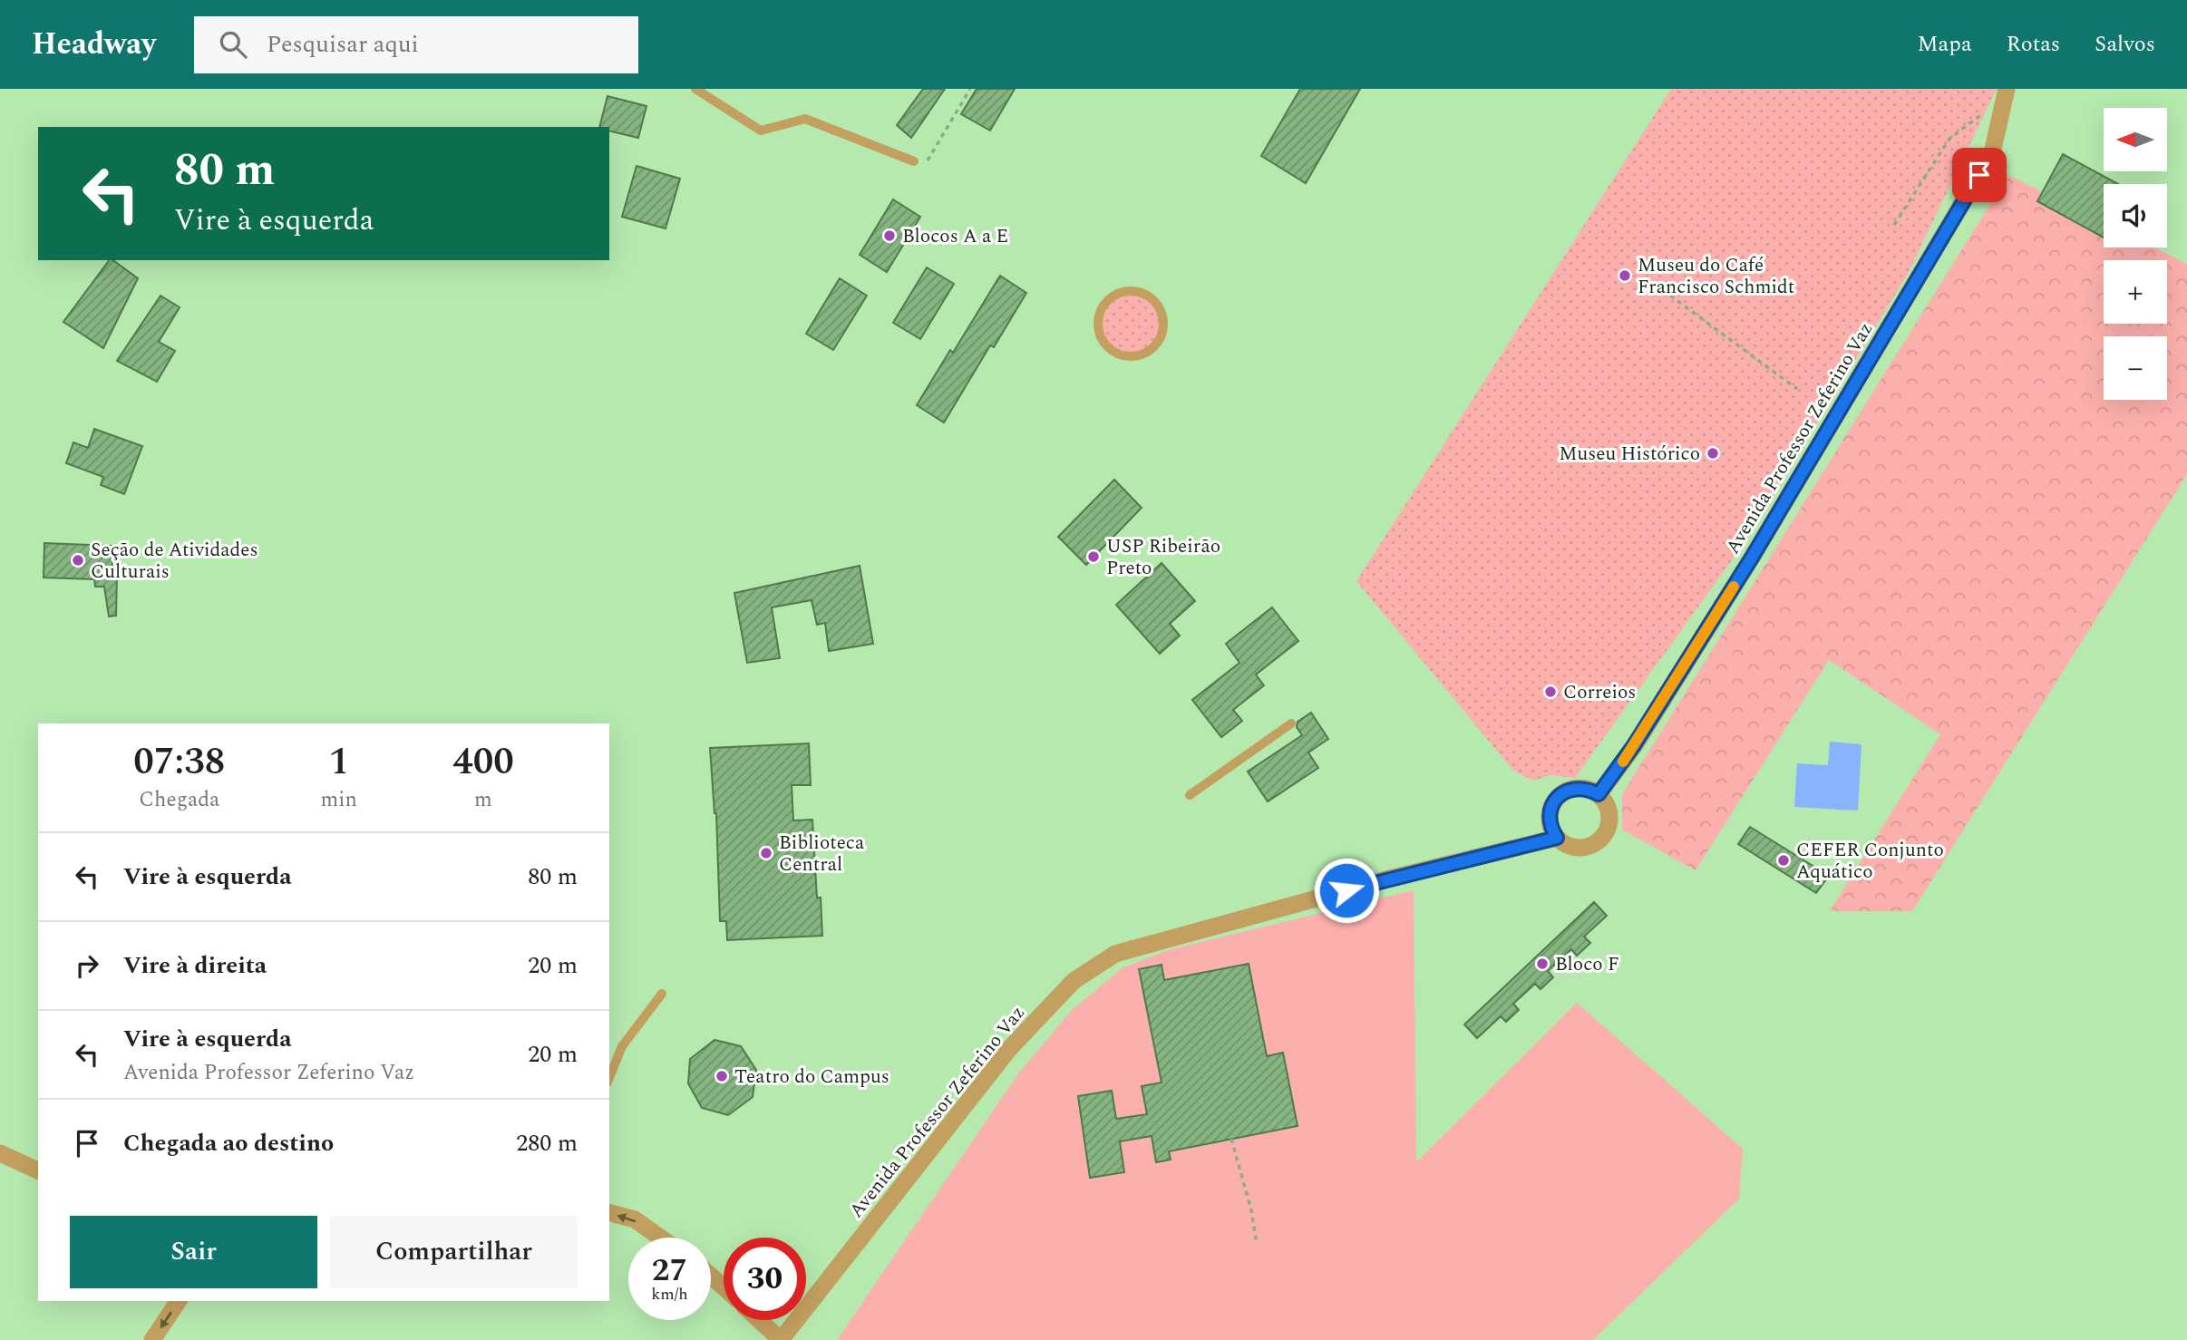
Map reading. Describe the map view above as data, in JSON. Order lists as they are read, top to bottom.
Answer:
{
  "streets": {
    "street": ["Avenida Professor Zeferino Vaz"]
  },
  "places": [
    "Blocos A a E",
    "Museu do Café Francisco Schmidt",
    "Museu Histórico",
    "USP Ribeirão Preto",
    "Seção de Atividades Culturais",
    "Correios",
    "Biblioteca Central",
    "CEFER Conjunto Aquático",
    "Bloco F",
    "Teatro do Campus"
  ],
  "north": "left",
  "page": {
    "header": "Headway",
    "search": "Pesquisar aqui",
    "nav": ["Mapa", "Rotas", "Salvos"],
    "map_buttons": ["+", "−"],
    "turn": ["80 m", "Vire à esquerda"],
    "eta": [
      "07:38",
      "Chegada",
      "1",
      "min",
      "400",
      "m"
    ],
    "list": [
      {
        "name": "Vire à esquerda",
        "value": "80 m"
      },
      {
        "name": "Vire à direita",
        "value": "20 m"
      },
      {
        "name": "Vire à esquerda",
        "note": "Avenida Professor Zeferino Vaz",
        "value": "20 m"
      },
      {
        "name": "Chegada ao destino",
        "value": "280 m"
      }
    ],
    "buttons": ["Sair", "Compartilhar"],
    "speed": "27 km/h",
    "limit": "30"
  }
}
